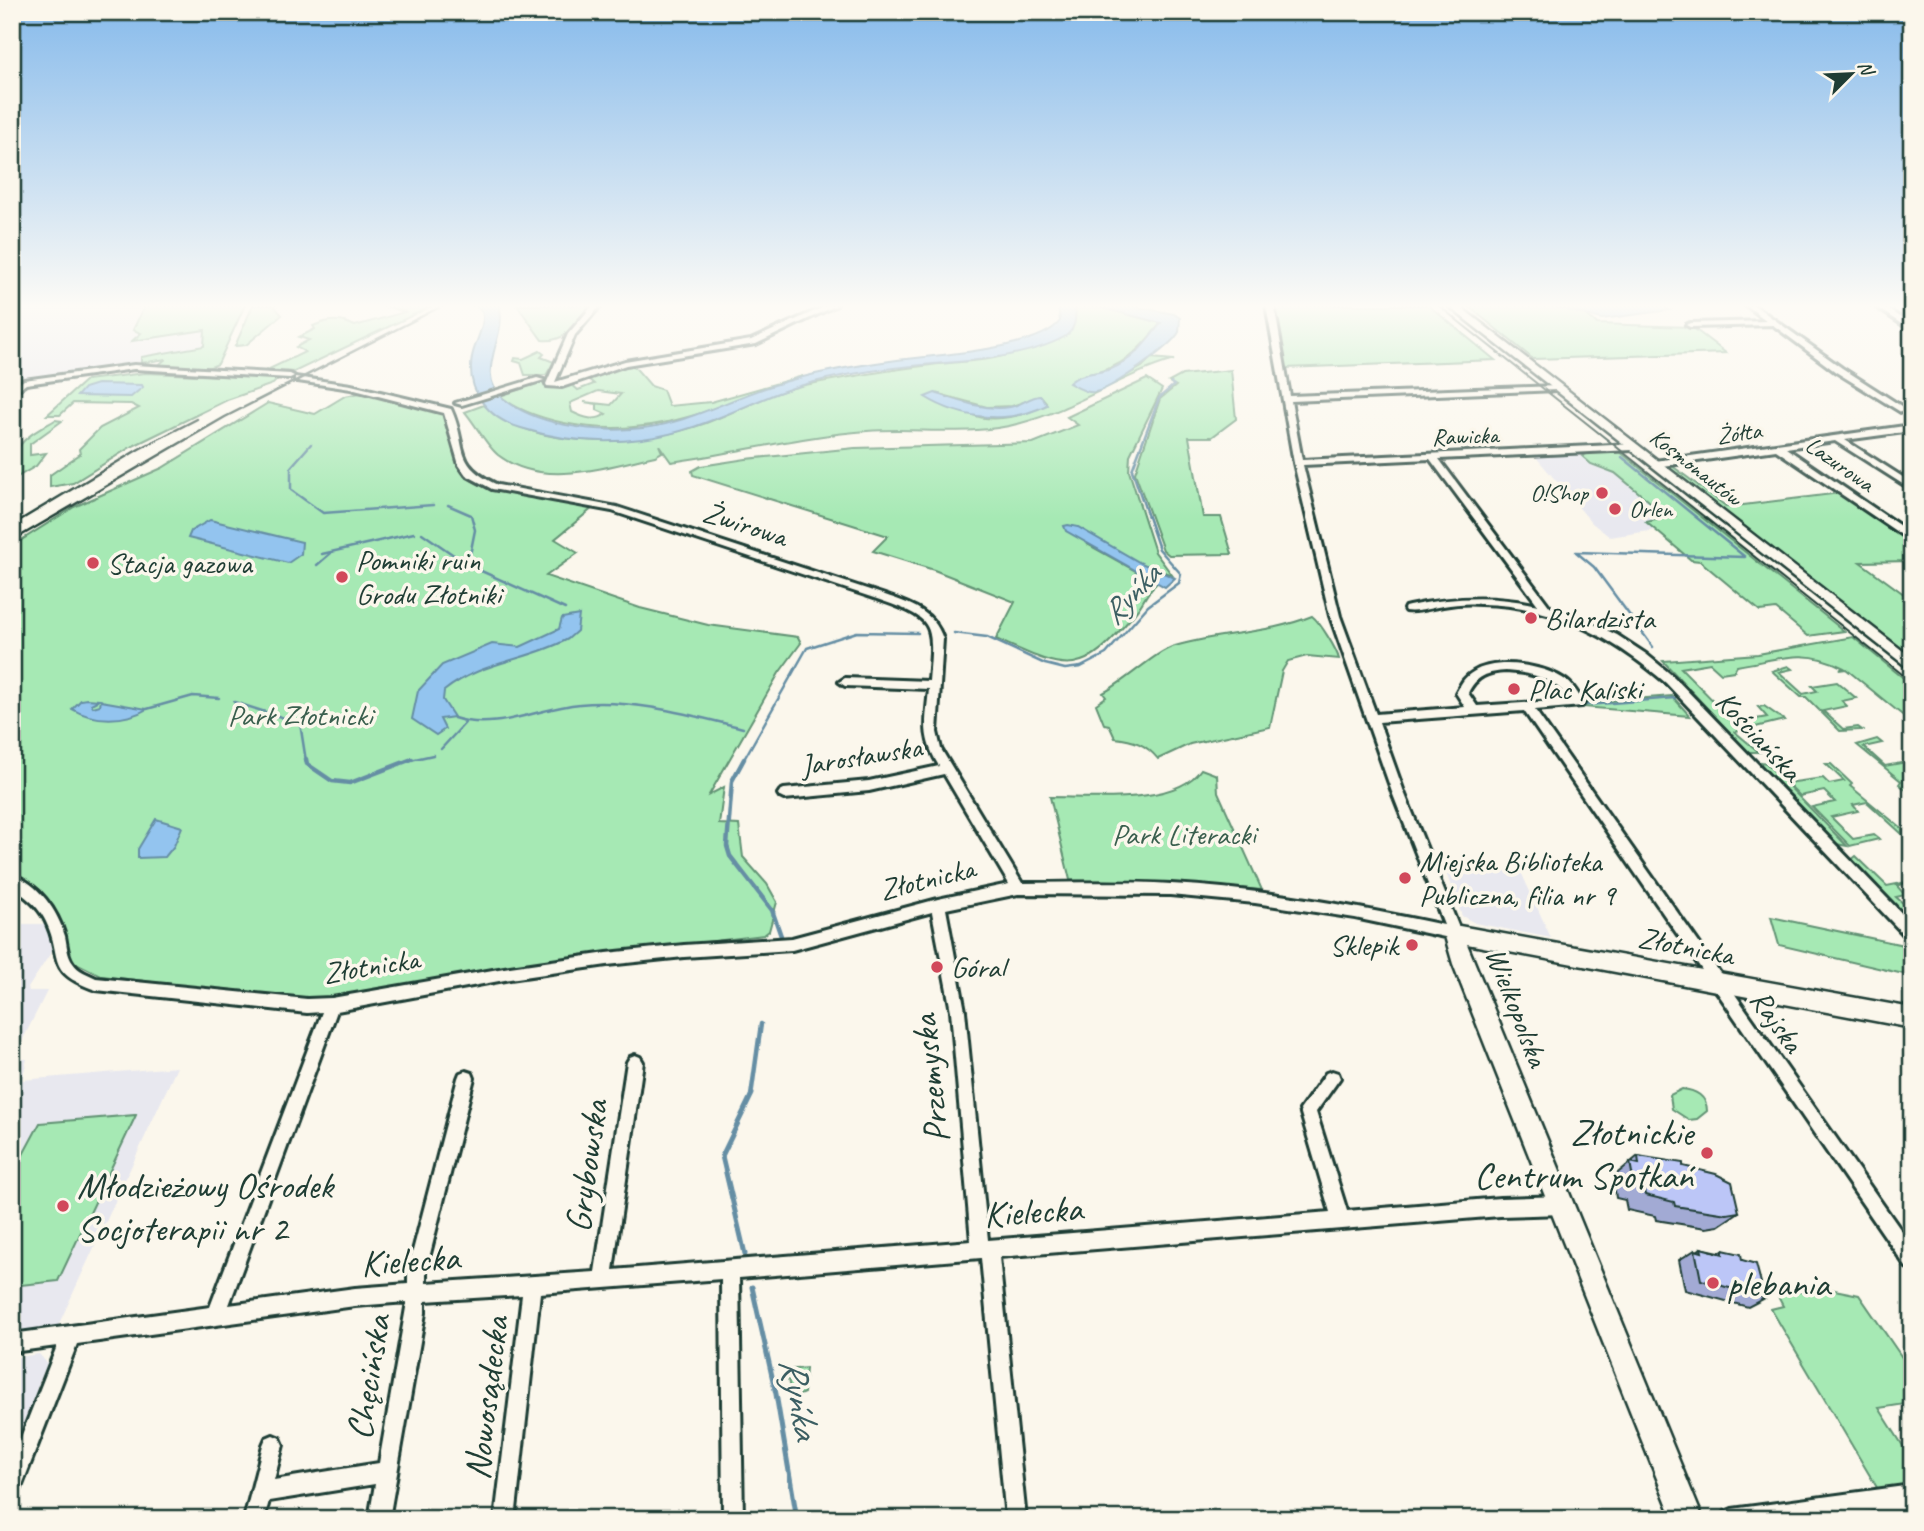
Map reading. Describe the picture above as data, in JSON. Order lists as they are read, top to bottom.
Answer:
{
  "streets": {
    "main road": ["Kosmonautów", "Złotnicka", "Wielkopolska"],
    "street": [
      "Żółta",
      "Rawicka",
      "Lazurowa",
      "Żwirowa",
      "Kościańska",
      "Jarosławska",
      "Rajska",
      "Przemyska",
      "Grybowska",
      "Kielecka",
      "Chęcińska",
      "Nowosądecka"
    ]
  },
  "crossings": [
    ["Żółta", "Lazurowa"],
    ["Żółta", "Kosmonautów"],
    ["Rawicka", "Kosmonautów"],
    ["Rawicka", "Wielkopolska"],
    ["Żwirowa", "Jarosławska"],
    ["Żwirowa", "Złotnicka"],
    ["Złotnicka", "Wielkopolska"],
    ["Złotnicka", "Rajska"],
    ["Złotnicka", "Przemyska"],
    ["Wielkopolska", "Kielecka"],
    ["Przemyska", "Kielecka"],
    ["Grybowska", "Kielecka"],
    ["Kielecka", "Chęcińska"],
    ["Kielecka", "Nowosądecka"]
  ],
  "water": ["Ryńka"],
  "parks": ["Park Złotnicki", "Park Literacki"],
  "places": [
    "O!Shop",
    "Orlen",
    "Stacja gazowa",
    "Pomniki ruin Grodu Złotniki",
    "Bilardzista",
    "Plac Kaliski",
    "Miejska Biblioteka Publiczna, filia nr 9",
    "Sklepik",
    "Góral",
    "Złotnickie Centrum Spotkań",
    "Młodzieżowy Ośrodek Socjoterapii nr 2",
    "plebania"
  ],
  "north": "top right"
}
